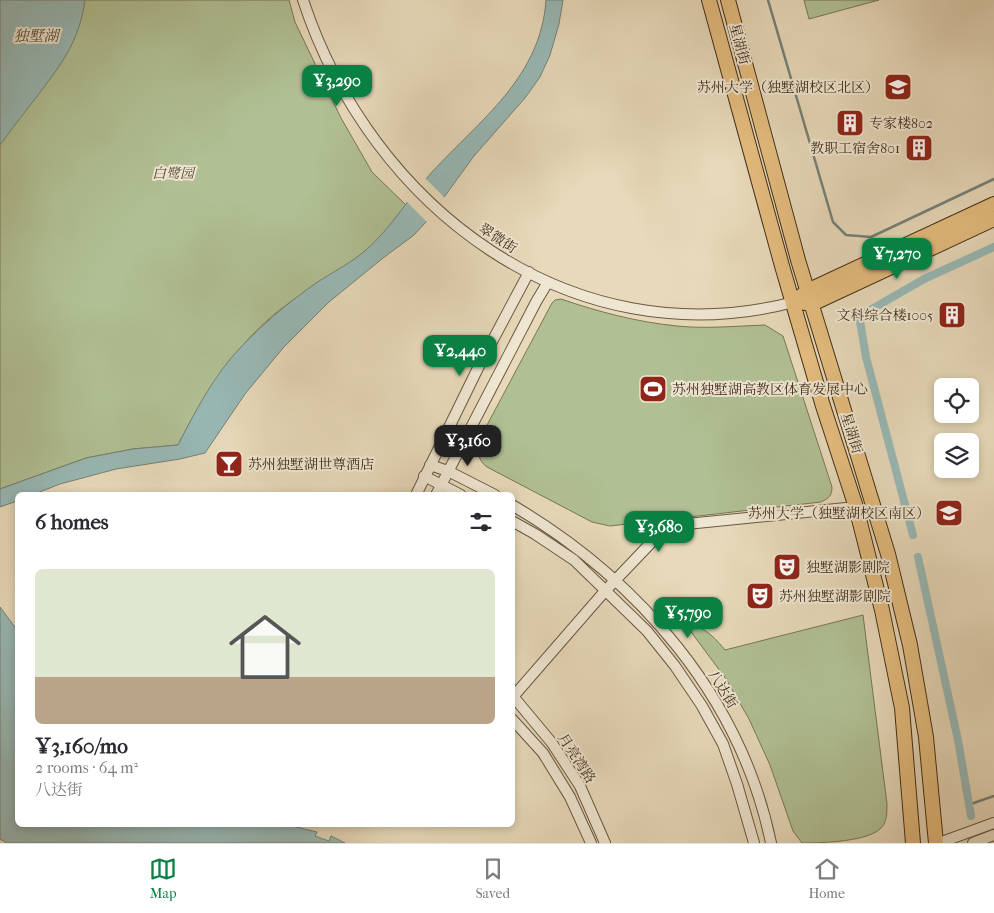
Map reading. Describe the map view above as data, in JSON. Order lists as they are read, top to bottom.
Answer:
{
  "streets": {
    "main road": ["星湖街"],
    "street": ["翠微街", "八达街", "月亮湾路"]
  },
  "crossings": [
    ["星湖街", "翠微街"]
  ],
  "water": ["独墅湖"],
  "parks": ["白鹭园"],
  "places": {
    "school or university": ["苏州大学（独墅湖校区北区）", "苏州大学（独墅湖校区南区）"],
    "building": ["专家楼802", "教职工宿舍801", "文科综合楼1005"],
    "sports": ["苏州独墅湖高教区体育发展中心"],
    "bar": ["苏州独墅湖世尊酒店"],
    "theatre": ["独墅湖影剧院", "苏州独墅湖影剧院"]
  },
  "page": {
    "price": [
      "¥3,290",
      "¥7,270",
      "¥2,440",
      "¥3,160",
      "¥3,680",
      "¥5,790"
    ],
    "heading": "6 homes",
    "list": [
      {
        "name": "¥3,160/mo",
        "note": "2 rooms · 64 m² · 八达街"
      }
    ],
    "tabs": ["Map", "Saved", "Home"]
  }
}
